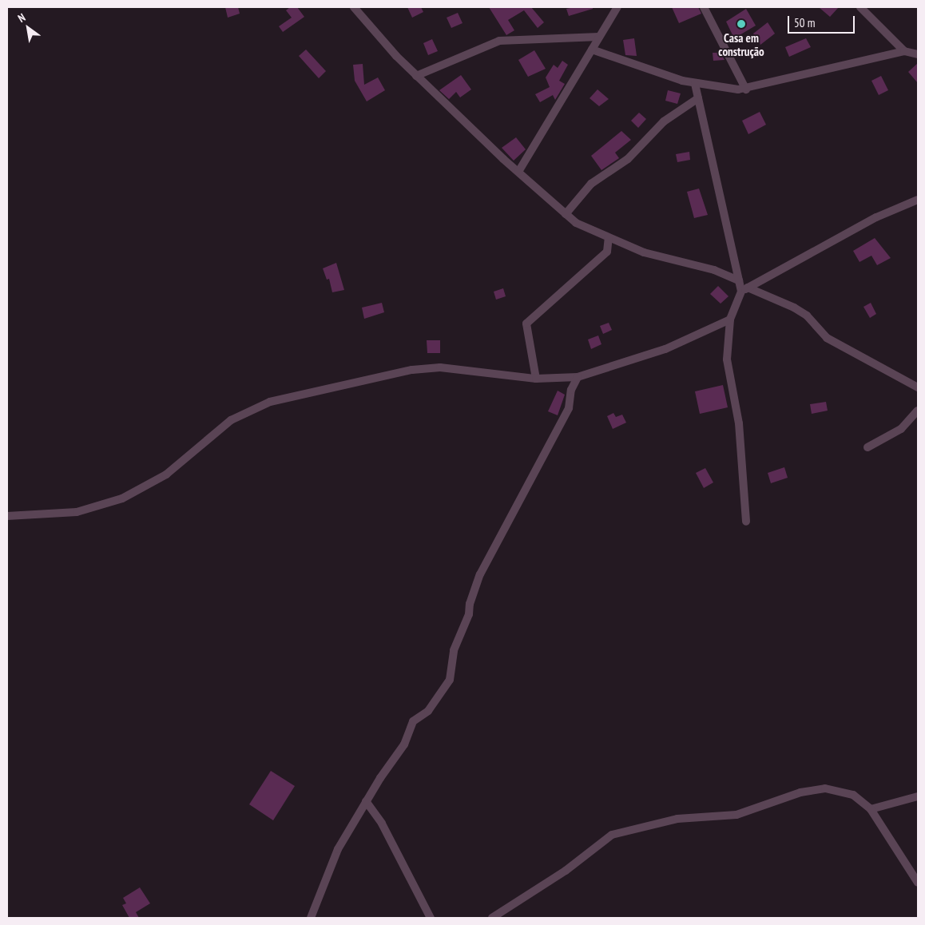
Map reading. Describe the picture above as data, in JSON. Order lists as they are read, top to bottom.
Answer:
{
  "places": ["Casa em construção"],
  "scale_bar": "50 m",
  "north": "top left"
}
